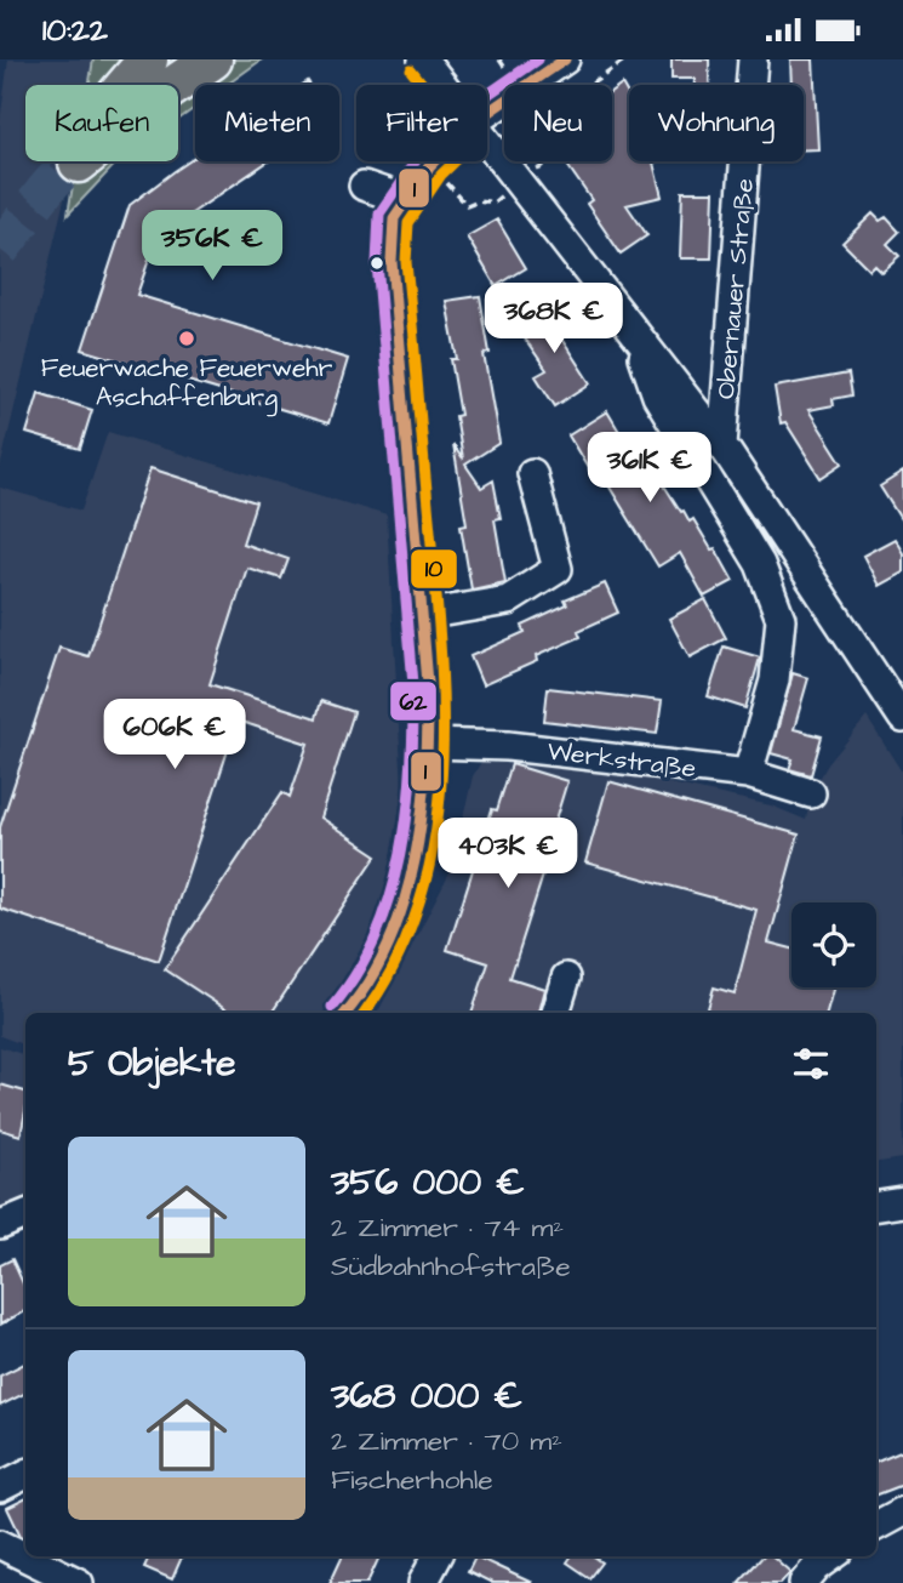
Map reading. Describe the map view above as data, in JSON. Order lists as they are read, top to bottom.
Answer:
{
  "streets": {
    "street": ["Obernauer Straße", "Werkstraße"]
  },
  "places": ["Feuerwache Feuerwehr Aschaffenburg"],
  "lines": ["transit line 1", "transit line 62", "transit line 10"],
  "page": {
    "status": "10:22",
    "chip": [
      "Kaufen",
      "Mieten",
      "Filter",
      "Neu",
      "Wohnung"
    ],
    "price": [
      "356K €",
      "368K €",
      "361K €",
      "606K €",
      "403K €"
    ],
    "heading": "5 Objekte",
    "list": [
      {
        "name": "356 000 €",
        "note": "2 Zimmer · 74 m² · Südbahnhofstraße"
      },
      {
        "name": "368 000 €",
        "note": "2 Zimmer · 70 m² · Fischerhohle"
      }
    ]
  }
}
